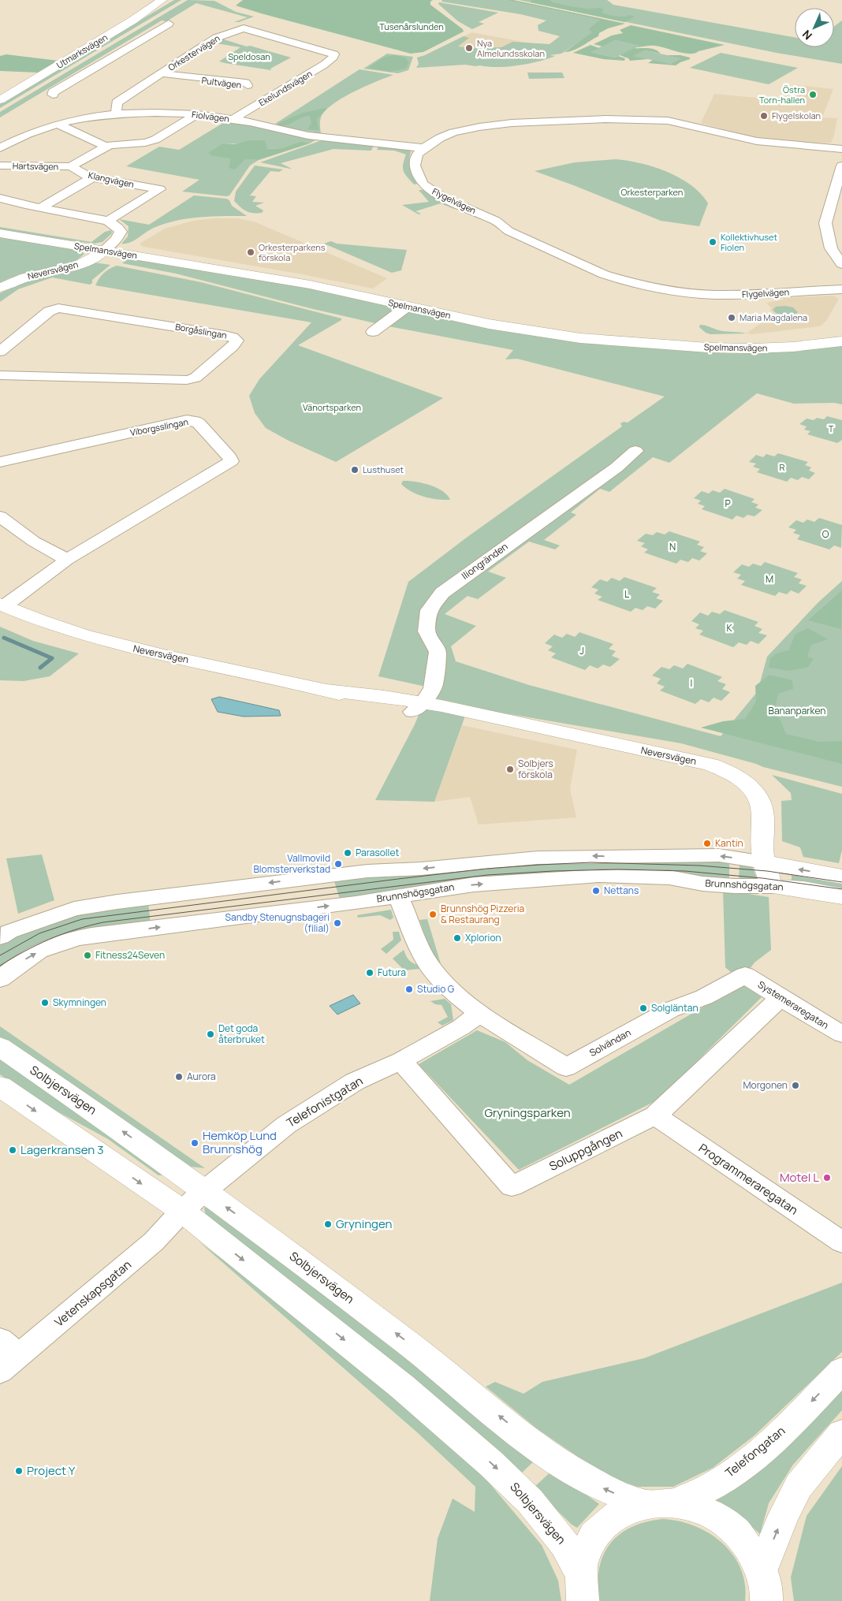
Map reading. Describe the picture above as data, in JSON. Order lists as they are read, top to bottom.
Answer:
{
  "streets": {
    "main road": [
      "Utmarksvägen",
      "Spelmansvägen",
      "Neversvägen",
      "Brunnshögsgatan",
      "Solbjersvägen",
      "Telefongatan"
    ],
    "street": [
      "Orkestervägen",
      "Pultvägen",
      "Ekelundsvägen",
      "Fiolvägen",
      "Hartsvägen",
      "Klangvägen",
      "Flygelvägen",
      "Borgåslingan",
      "Viborgsslingan",
      "Iliongränden",
      "Systemeraregatan",
      "Solvändan",
      "Telefonistgatan",
      "Soluppgången",
      "Programmeraregatan",
      "Vetenskapsgatan"
    ]
  },
  "crossings": [
    ["Orkestervägen", "Pultvägen"],
    ["Orkestervägen", "Ekelundsvägen"],
    ["Orkestervägen", "Fiolvägen"],
    ["Pultvägen", "Ekelundsvägen"],
    ["Ekelundsvägen", "Fiolvägen"],
    ["Fiolvägen", "Klangvägen"],
    ["Fiolvägen", "Flygelvägen"],
    ["Hartsvägen", "Klangvägen"],
    ["Spelmansvägen", "Neversvägen"],
    ["Neversvägen", "Viborgsslingan"],
    ["Neversvägen", "Iliongränden"],
    ["Neversvägen", "Brunnshögsgatan"],
    ["Systemeraregatan", "Solvändan"],
    ["Systemeraregatan", "Soluppgången"],
    ["Solvändan", "Telefonistgatan"],
    ["Solbjersvägen", "Telefonistgatan"],
    ["Solbjersvägen", "Vetenskapsgatan"],
    ["Solbjersvägen", "Telefongatan"],
    ["Telefonistgatan", "Soluppgången"],
    ["Telefonistgatan", "Vetenskapsgatan"],
    ["Soluppgången", "Programmeraregatan"]
  ],
  "one_way": ["Brunnshögsgatan"],
  "parks": [
    "Tusenårslunden",
    "Speldosan",
    "Orkesterparken",
    "Vänortsparken",
    "T",
    "R",
    "P",
    "O",
    "N",
    "M",
    "L",
    "K",
    "J",
    "I",
    "Bananparken",
    "Gryningsparken"
  ],
  "places": [
    "Nya Almelundsskolan",
    "Östra Torn-hallen",
    "Flygelskolan",
    "Kollektivhuset Fiolen",
    "Orkesterparkens förskola",
    "Maria Magdalena",
    "Lusthuset",
    "Solbjers förskola",
    "Kantin",
    "Parasollet",
    "Vallmovild Blomsterverkstad",
    "Nettans",
    "Brunnshög Pizzeria & Restaurang",
    "Sandby Stenugnsbageri (filial)",
    "Xplorion",
    "Fitness24Seven",
    "Futura",
    "Studio G",
    "Skymningen",
    "Solgläntan",
    "Det goda återbruket",
    "Aurora",
    "Morgonen",
    "Hemköp Lund Brunnshög",
    "Lagerkransen 3",
    "Motel L",
    "Gryningen",
    "Project Y"
  ],
  "north": "bottom left"
}
